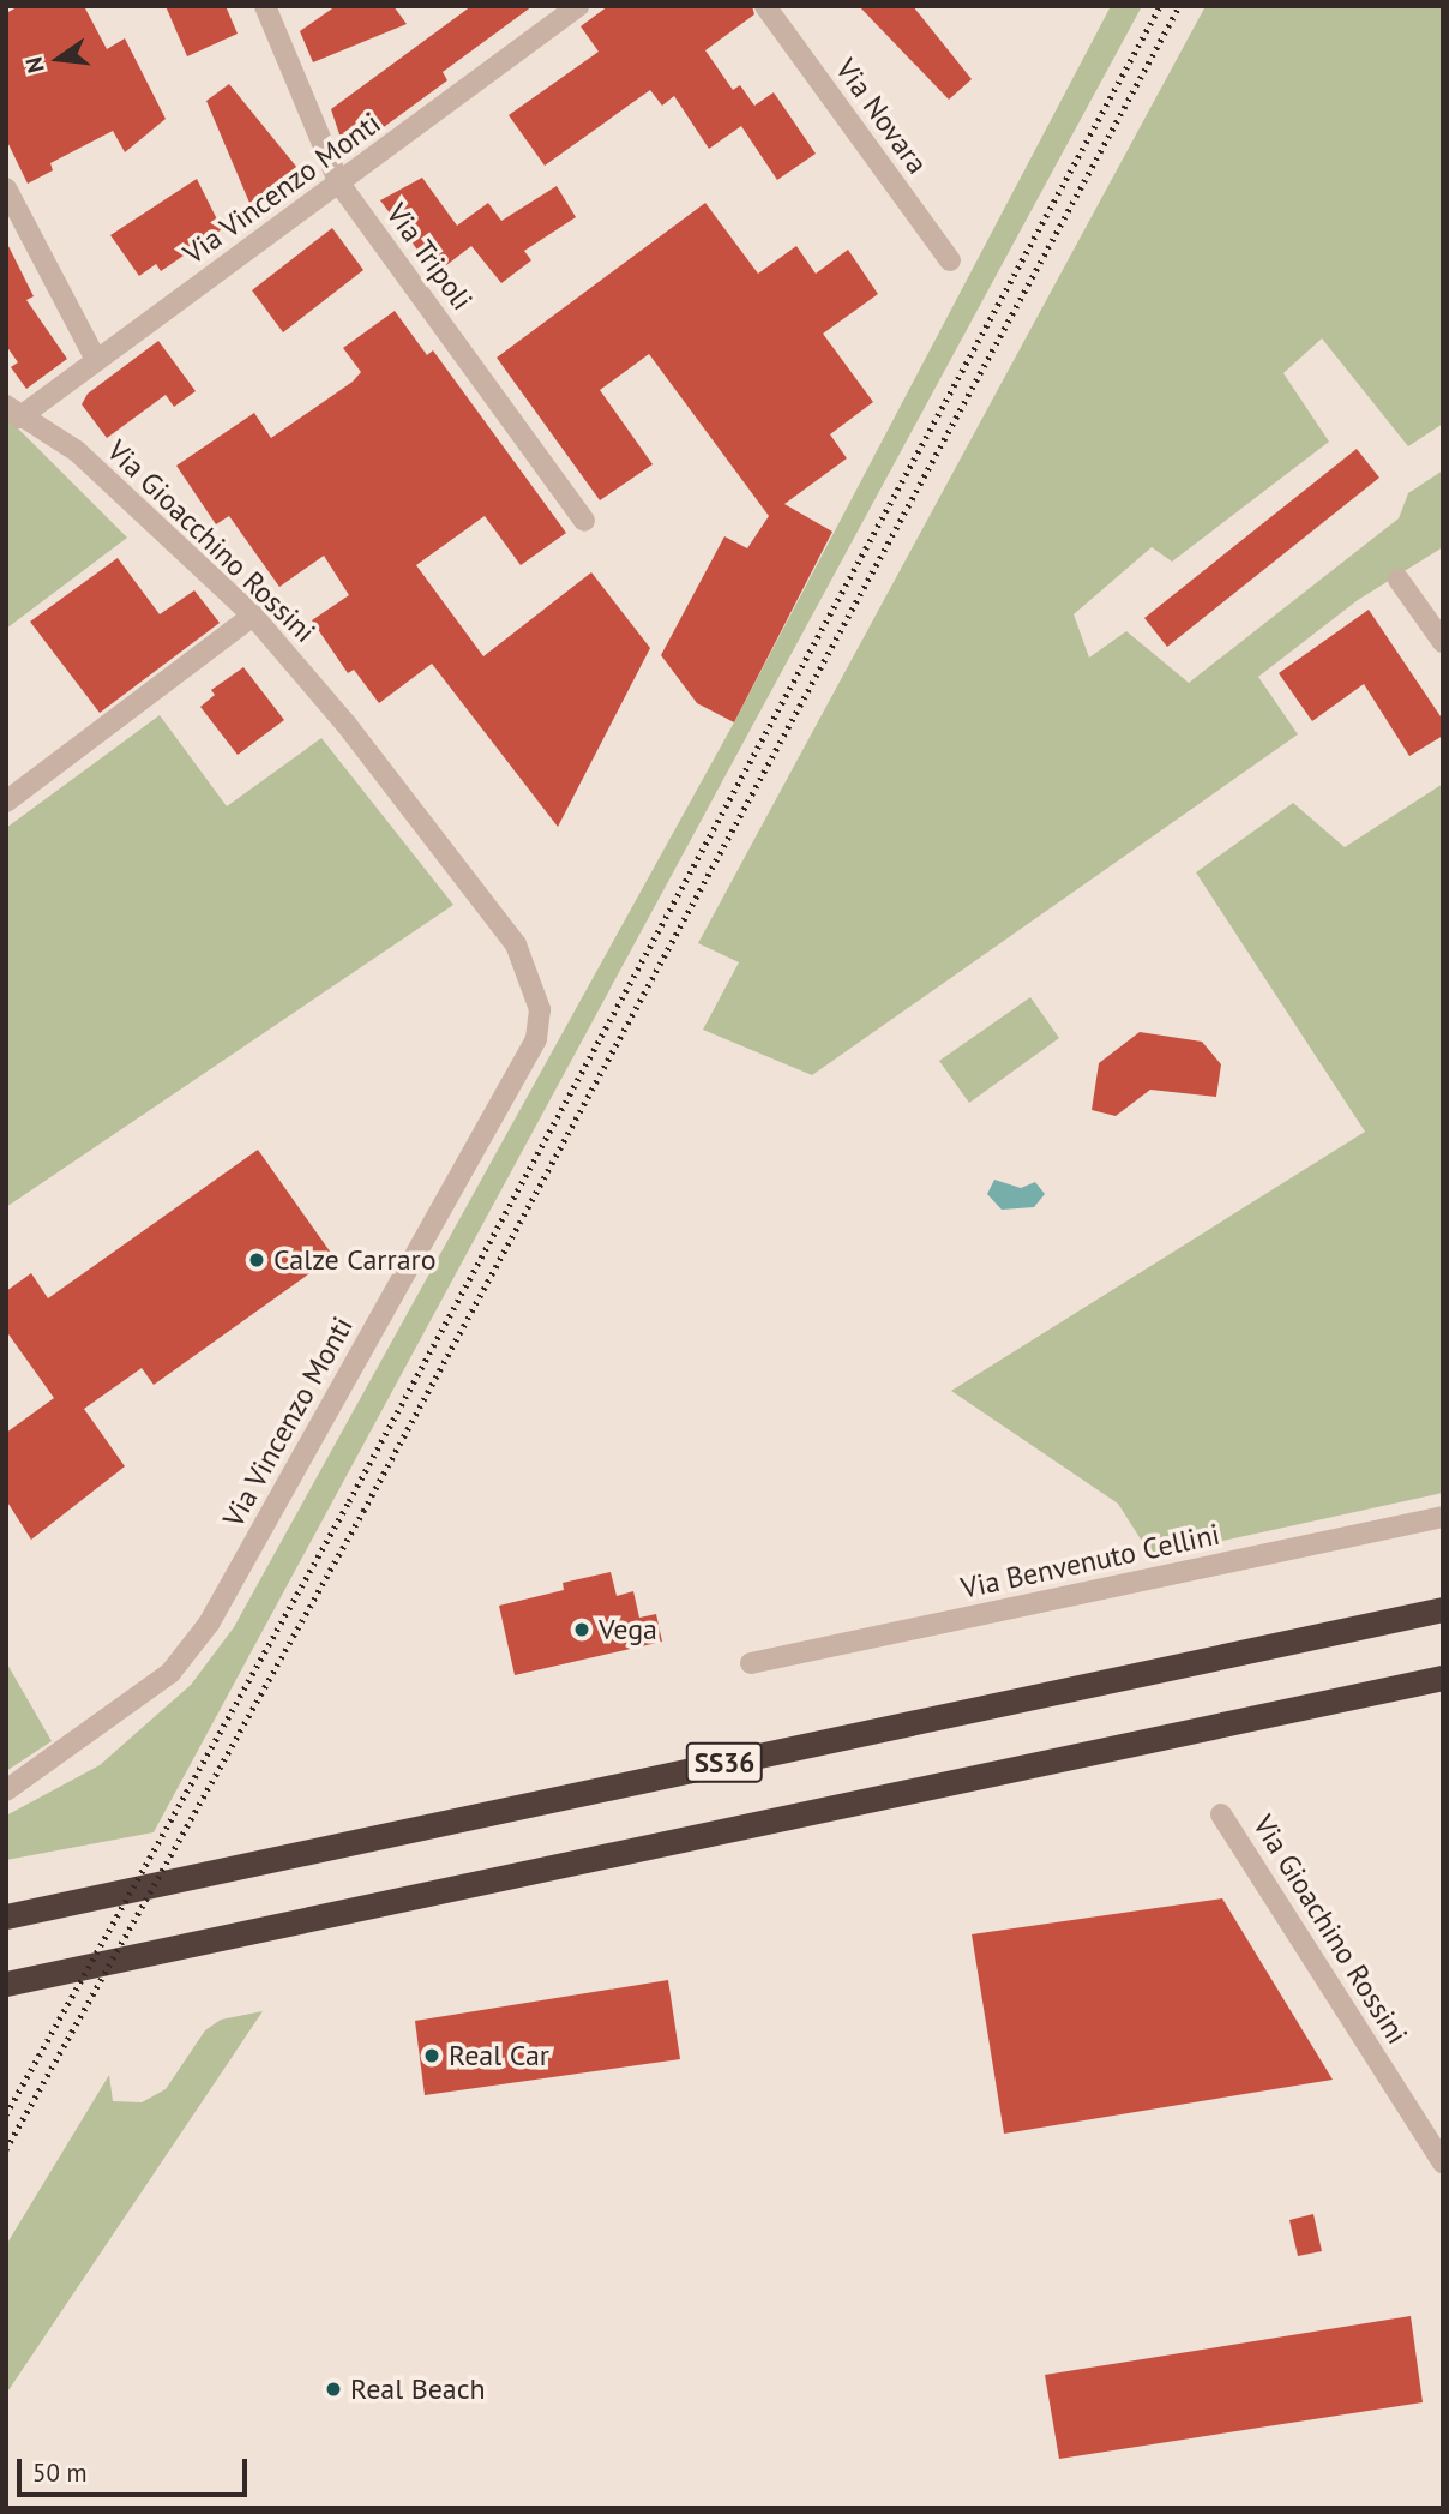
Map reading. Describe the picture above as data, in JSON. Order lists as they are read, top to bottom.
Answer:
{
  "streets": {
    "highway": ["SS36"],
    "street": [
      "Via Novara",
      "Via Vincenzo Monti",
      "Via Tripoli",
      "Via Gioacchino Rossini",
      "Via Benvenuto Cellini",
      "Via Gioachino Rossini"
    ]
  },
  "crossings": [
    ["Via Vincenzo Monti", "Via Tripoli"],
    ["Via Vincenzo Monti", "Via Gioacchino Rossini"]
  ],
  "places": [
    "Calze Carraro",
    "Vega",
    "Real Car",
    "Real Beach"
  ],
  "scale_bar": "50 m",
  "north": "left"
}
